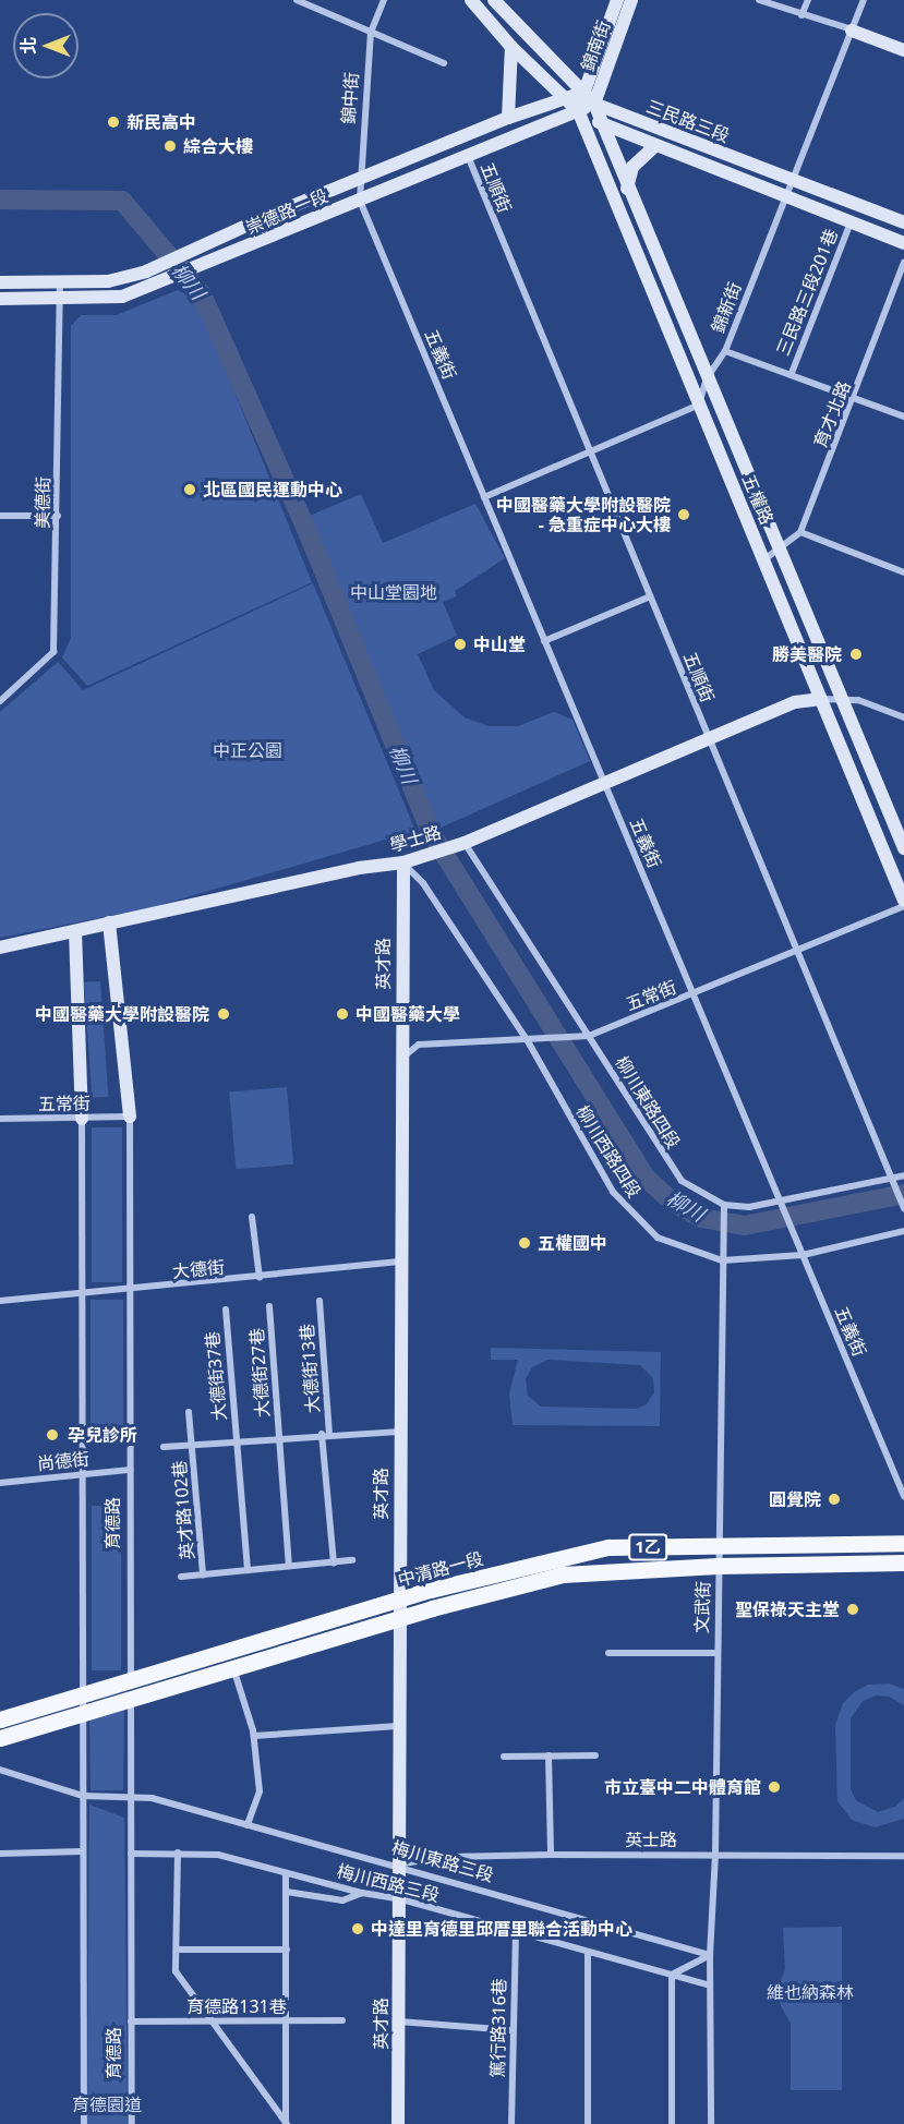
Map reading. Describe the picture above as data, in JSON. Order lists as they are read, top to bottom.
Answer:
{
  "streets": {
    "main road": [
      "錦南街",
      "三民路三段",
      "崇德路一段",
      "五權路",
      "學士路",
      "英才路",
      "育德路",
      "1乙",
      "中清路一段"
    ],
    "street": [
      "錦中街",
      "五順街",
      "三民路三段201巷",
      "錦新街",
      "五義街",
      "育才北路",
      "美德街",
      "五常街",
      "柳川東路四段",
      "柳川西路四段",
      "大德街",
      "大德街13巷",
      "大德街27巷",
      "大德街37巷",
      "尚德街",
      "英才路102巷",
      "文武街",
      "英士路",
      "梅川東路三段",
      "梅川西路三段",
      "育德路131巷",
      "篤行路316巷"
    ]
  },
  "crossings": [
    ["錦南街", "三民路三段"],
    ["錦南街", "崇德路一段"],
    ["錦南街", "五權路"],
    ["錦中街", "崇德路一段"],
    ["錦中街", "五義街"],
    ["三民路三段", "崇德路一段"],
    ["三民路三段", "三民路三段201巷"],
    ["三民路三段", "錦新街"],
    ["三民路三段", "五權路"],
    ["五順街", "崇德路一段"],
    ["五順街", "學士路"],
    ["五順街", "五常街"],
    ["崇德路一段", "五義街"],
    ["崇德路一段", "五權路"],
    ["崇德路一段", "美德街"],
    ["錦新街", "五權路"],
    ["五義街", "學士路"],
    ["五義街", "五常街"],
    ["五義街", "柳川西路四段"],
    ["五權路", "學士路"],
    ["學士路", "英才路"],
    ["學士路", "柳川東路四段"],
    ["學士路", "柳川西路四段"],
    ["學士路", "育德路"],
    ["英才路", "五常街"],
    ["英才路", "柳川西路四段"],
    ["英才路", "大德街"],
    ["英才路", "英才路102巷"],
    ["英才路", "中清路一段"],
    ["英才路", "英士路"],
    ["英才路", "梅川東路三段"],
    ["英才路", "梅川西路三段"],
    ["五常街", "柳川東路四段"],
    ["五常街", "柳川西路四段"],
    ["五常街", "育德路"],
    ["柳川東路四段", "文武街"],
    ["柳川西路四段", "文武街"],
    ["大德街", "育德路"],
    ["大德街13巷", "英才路102巷"],
    ["大德街27巷", "英才路102巷"],
    ["大德街37巷", "英才路102巷"],
    ["尚德街", "育德路"],
    ["育德路", "中清路一段"],
    ["育德路", "梅川東路三段"],
    ["育德路", "梅川西路三段"],
    ["育德路", "育德路131巷"],
    ["中清路一段", "文武街"],
    ["文武街", "英士路"],
    ["文武街", "梅川東路三段"],
    ["英士路", "梅川東路三段"],
    ["梅川西路三段", "篤行路316巷"]
  ],
  "water": ["柳川"],
  "parks": [
    "中山堂園地",
    "中正公園",
    "維也納森林",
    "育德園道"
  ],
  "places": [
    "新民高中",
    "綜合大樓",
    "北區國民運動中心",
    "中國醫藥大學附設醫院 - 急重症中心大樓",
    "中山堂",
    "勝美醫院",
    "中國醫藥大學附設醫院",
    "中國醫藥大學",
    "五權國中",
    "孕兒診所",
    "圓覺院",
    "聖保祿天主堂",
    "市立臺中二中體育館",
    "中達里育德里邱厝里聯合活動中心"
  ],
  "north": "left"
}
